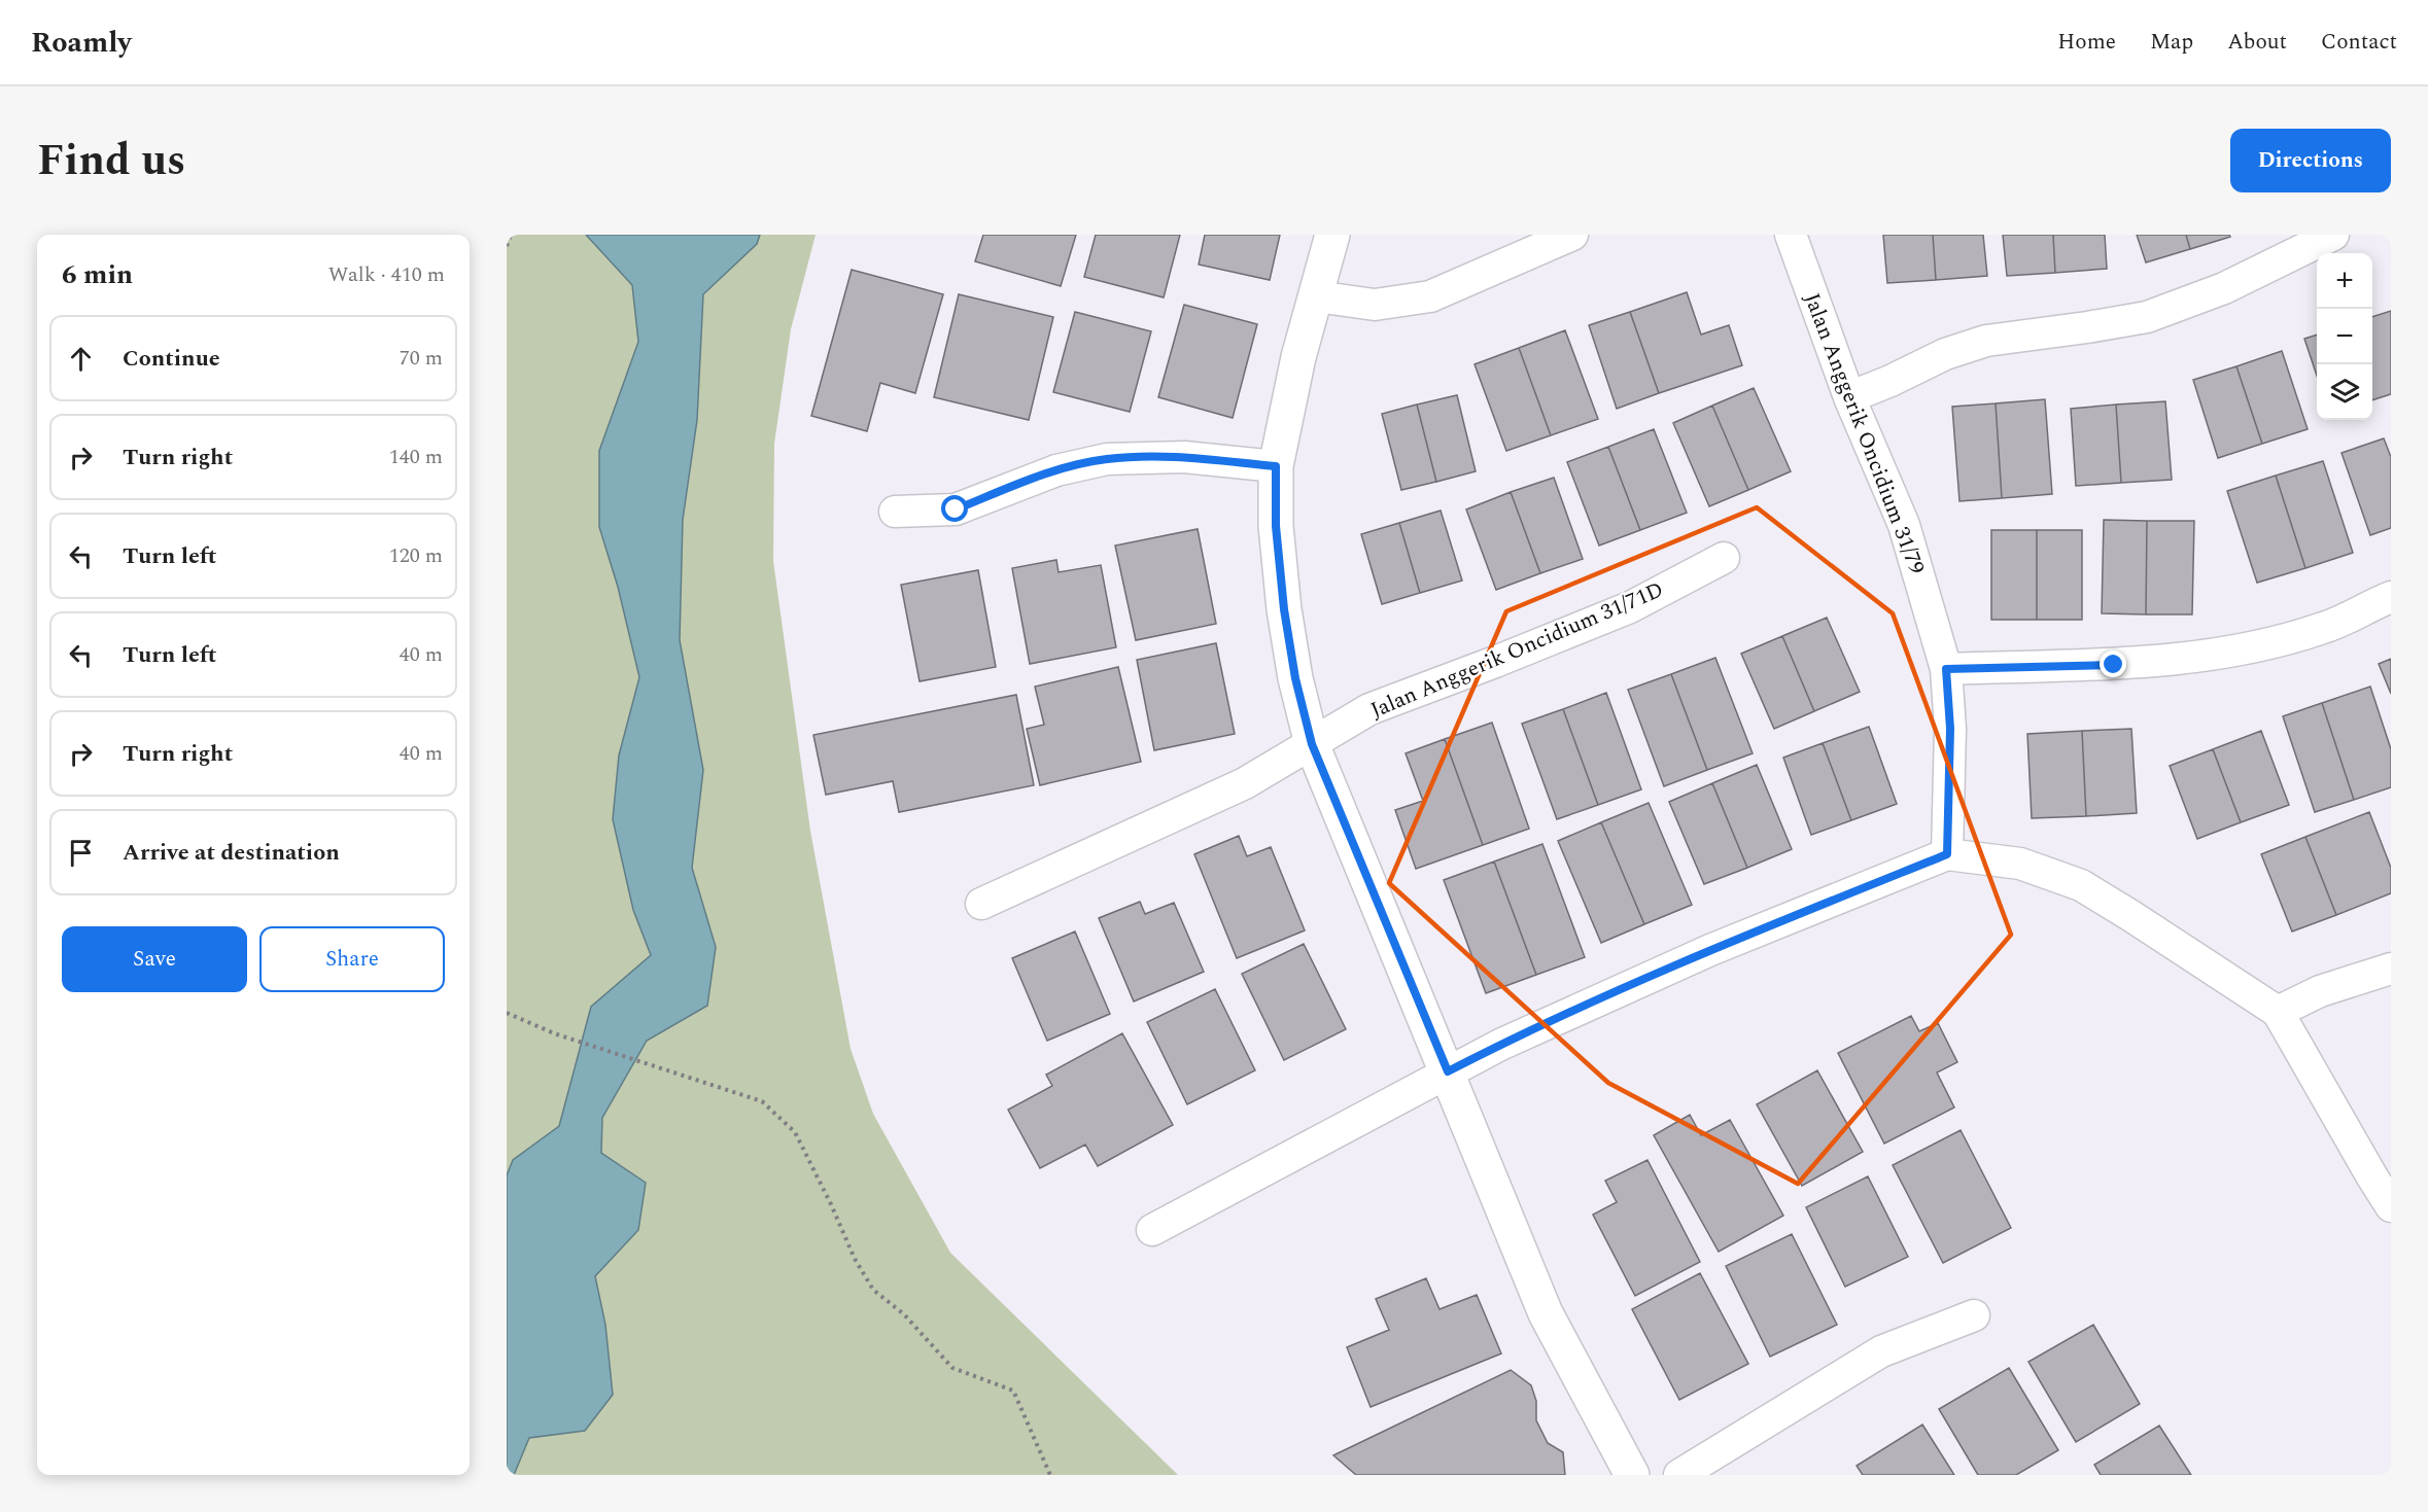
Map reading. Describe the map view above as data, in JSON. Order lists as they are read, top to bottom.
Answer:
{
  "streets": {
    "street": ["Jalan Anggerik Oncidium 31/79", "Jalan Anggerik Oncidium 31/71D"]
  },
  "page": {
    "header": "Roamly",
    "nav": [
      "Home",
      "Map",
      "About",
      "Contact"
    ],
    "title": "Find us",
    "buttons": [
      "Directions",
      ["Save", "Share"]
    ],
    "heading": ["6 min", "Walk · 410 m"],
    "map_buttons": ["+", "−"],
    "list": [
      ["Continue", "70 m"],
      ["Turn right", "140 m"],
      ["Turn left", "120 m"],
      ["Turn left", "40 m"],
      ["Turn right", "40 m"],
      "Arrive at destination"
    ]
  }
}
